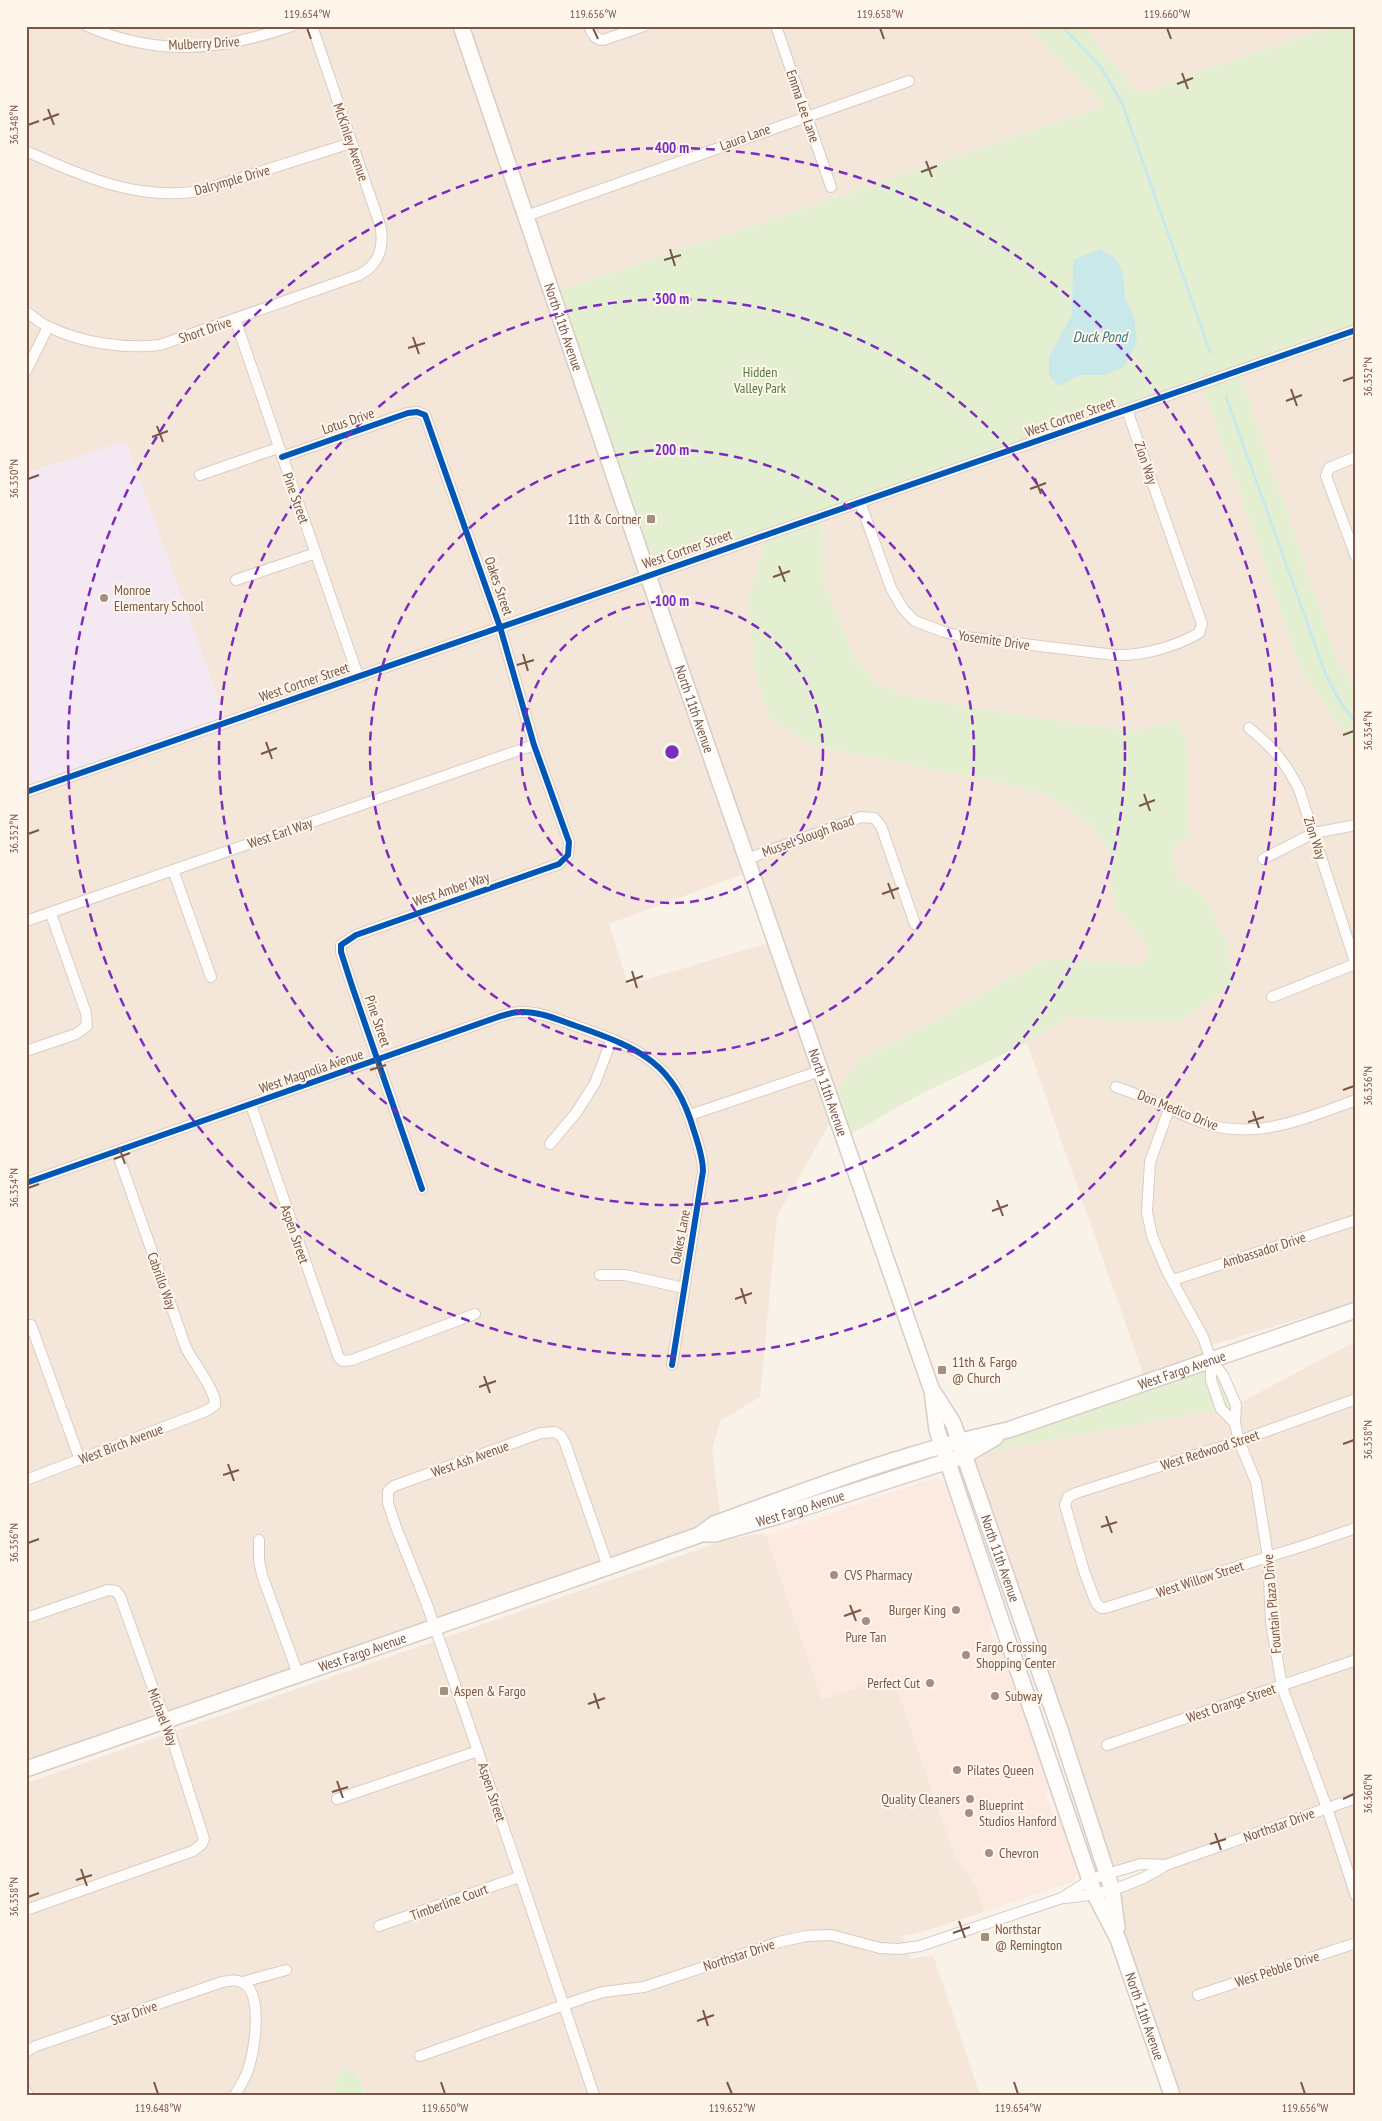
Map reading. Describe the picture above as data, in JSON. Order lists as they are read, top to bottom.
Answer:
{
  "streets": {
    "main road": ["North 11th Avenue", "West Fargo Avenue"],
    "street": [
      "Mulberry Drive",
      "Emma Lee Lane",
      "Laura Lane",
      "McKinley Avenue",
      "Dalrymple Drive",
      "Short Drive",
      "West Cortner Street",
      "Lotus Drive",
      "Zion Way",
      "Pine Street",
      "Oakes Street",
      "Yosemite Drive",
      "West Earl Way",
      "Mussel Slough Road",
      "West Amber Way",
      "West Magnolia Avenue",
      "Don Medico Drive",
      "Aspen Street",
      "Oakes Lane",
      "Ambassador Drive",
      "Cabrillo Way",
      "West Birch Avenue",
      "West Redwood Street",
      "West Ash Avenue",
      "West Willow Street",
      "Fountain Plaza Drive",
      "West Orange Street",
      "Michael Way",
      "Northstar Drive",
      "Timberline Court",
      "West Pebble Drive",
      "Star Drive"
    ]
  },
  "crossings": [
    ["Emma Lee Lane", "Laura Lane"],
    ["Laura Lane", "North 11th Avenue"],
    ["McKinley Avenue", "Dalrymple Drive"],
    ["McKinley Avenue", "Short Drive"],
    ["North 11th Avenue", "West Cortner Street"],
    ["North 11th Avenue", "Mussel Slough Road"],
    ["North 11th Avenue", "West Fargo Avenue"],
    ["North 11th Avenue", "Northstar Drive"],
    ["Short Drive", "Pine Street"],
    ["West Cortner Street", "Zion Way"],
    ["West Cortner Street", "Pine Street"],
    ["West Cortner Street", "Oakes Street"],
    ["West Cortner Street", "Yosemite Drive"],
    ["Lotus Drive", "Pine Street"],
    ["Lotus Drive", "Oakes Street"],
    ["Zion Way", "Yosemite Drive"],
    ["Pine Street", "West Amber Way"],
    ["Pine Street", "West Magnolia Avenue"],
    ["Oakes Street", "West Earl Way"],
    ["Oakes Street", "West Amber Way"],
    ["West Magnolia Avenue", "Aspen Street"],
    ["West Magnolia Avenue", "Oakes Lane"],
    ["West Magnolia Avenue", "Cabrillo Way"],
    ["Don Medico Drive", "Fountain Plaza Drive"],
    ["Aspen Street", "West Fargo Avenue"],
    ["Aspen Street", "West Ash Avenue"],
    ["Aspen Street", "Northstar Drive"],
    ["Aspen Street", "Timberline Court"],
    ["Ambassador Drive", "Fountain Plaza Drive"],
    ["Cabrillo Way", "West Birch Avenue"],
    ["West Fargo Avenue", "West Ash Avenue"],
    ["West Fargo Avenue", "Fountain Plaza Drive"],
    ["West Fargo Avenue", "Michael Way"],
    ["West Redwood Street", "West Willow Street"],
    ["West Redwood Street", "Fountain Plaza Drive"],
    ["West Willow Street", "Fountain Plaza Drive"],
    ["Fountain Plaza Drive", "West Orange Street"],
    ["Fountain Plaza Drive", "Northstar Drive"]
  ],
  "water": ["Duck Pond"],
  "parks": ["Hidden Valley Park"],
  "places": {
    "transit": [
      "11th & Cortner",
      "11th & Fargo @ Church",
      "Aspen & Fargo",
      "Northstar @ Remington"
    ],
    "other": [
      "Monroe Elementary School",
      "CVS Pharmacy",
      "Burger King",
      "Pure Tan",
      "Fargo Crossing Shopping Center",
      "Perfect Cut",
      "Subway",
      "Pilates Queen",
      "Quality Cleaners",
      "Blueprint Studios Hanford",
      "Chevron"
    ]
  },
  "coordinates": [
    "119.654°W",
    "119.656°W",
    "119.658°W",
    "119.660°W",
    "36.348°N",
    "36.352°N",
    "36.350°N",
    "36.354°N",
    "36.356°N",
    "36.358°N",
    "36.360°N",
    "119.648°W",
    "119.650°W",
    "119.652°W"
  ],
  "rings": [
    "400 m",
    "300 m",
    "200 m",
    "100 m"
  ]
}
